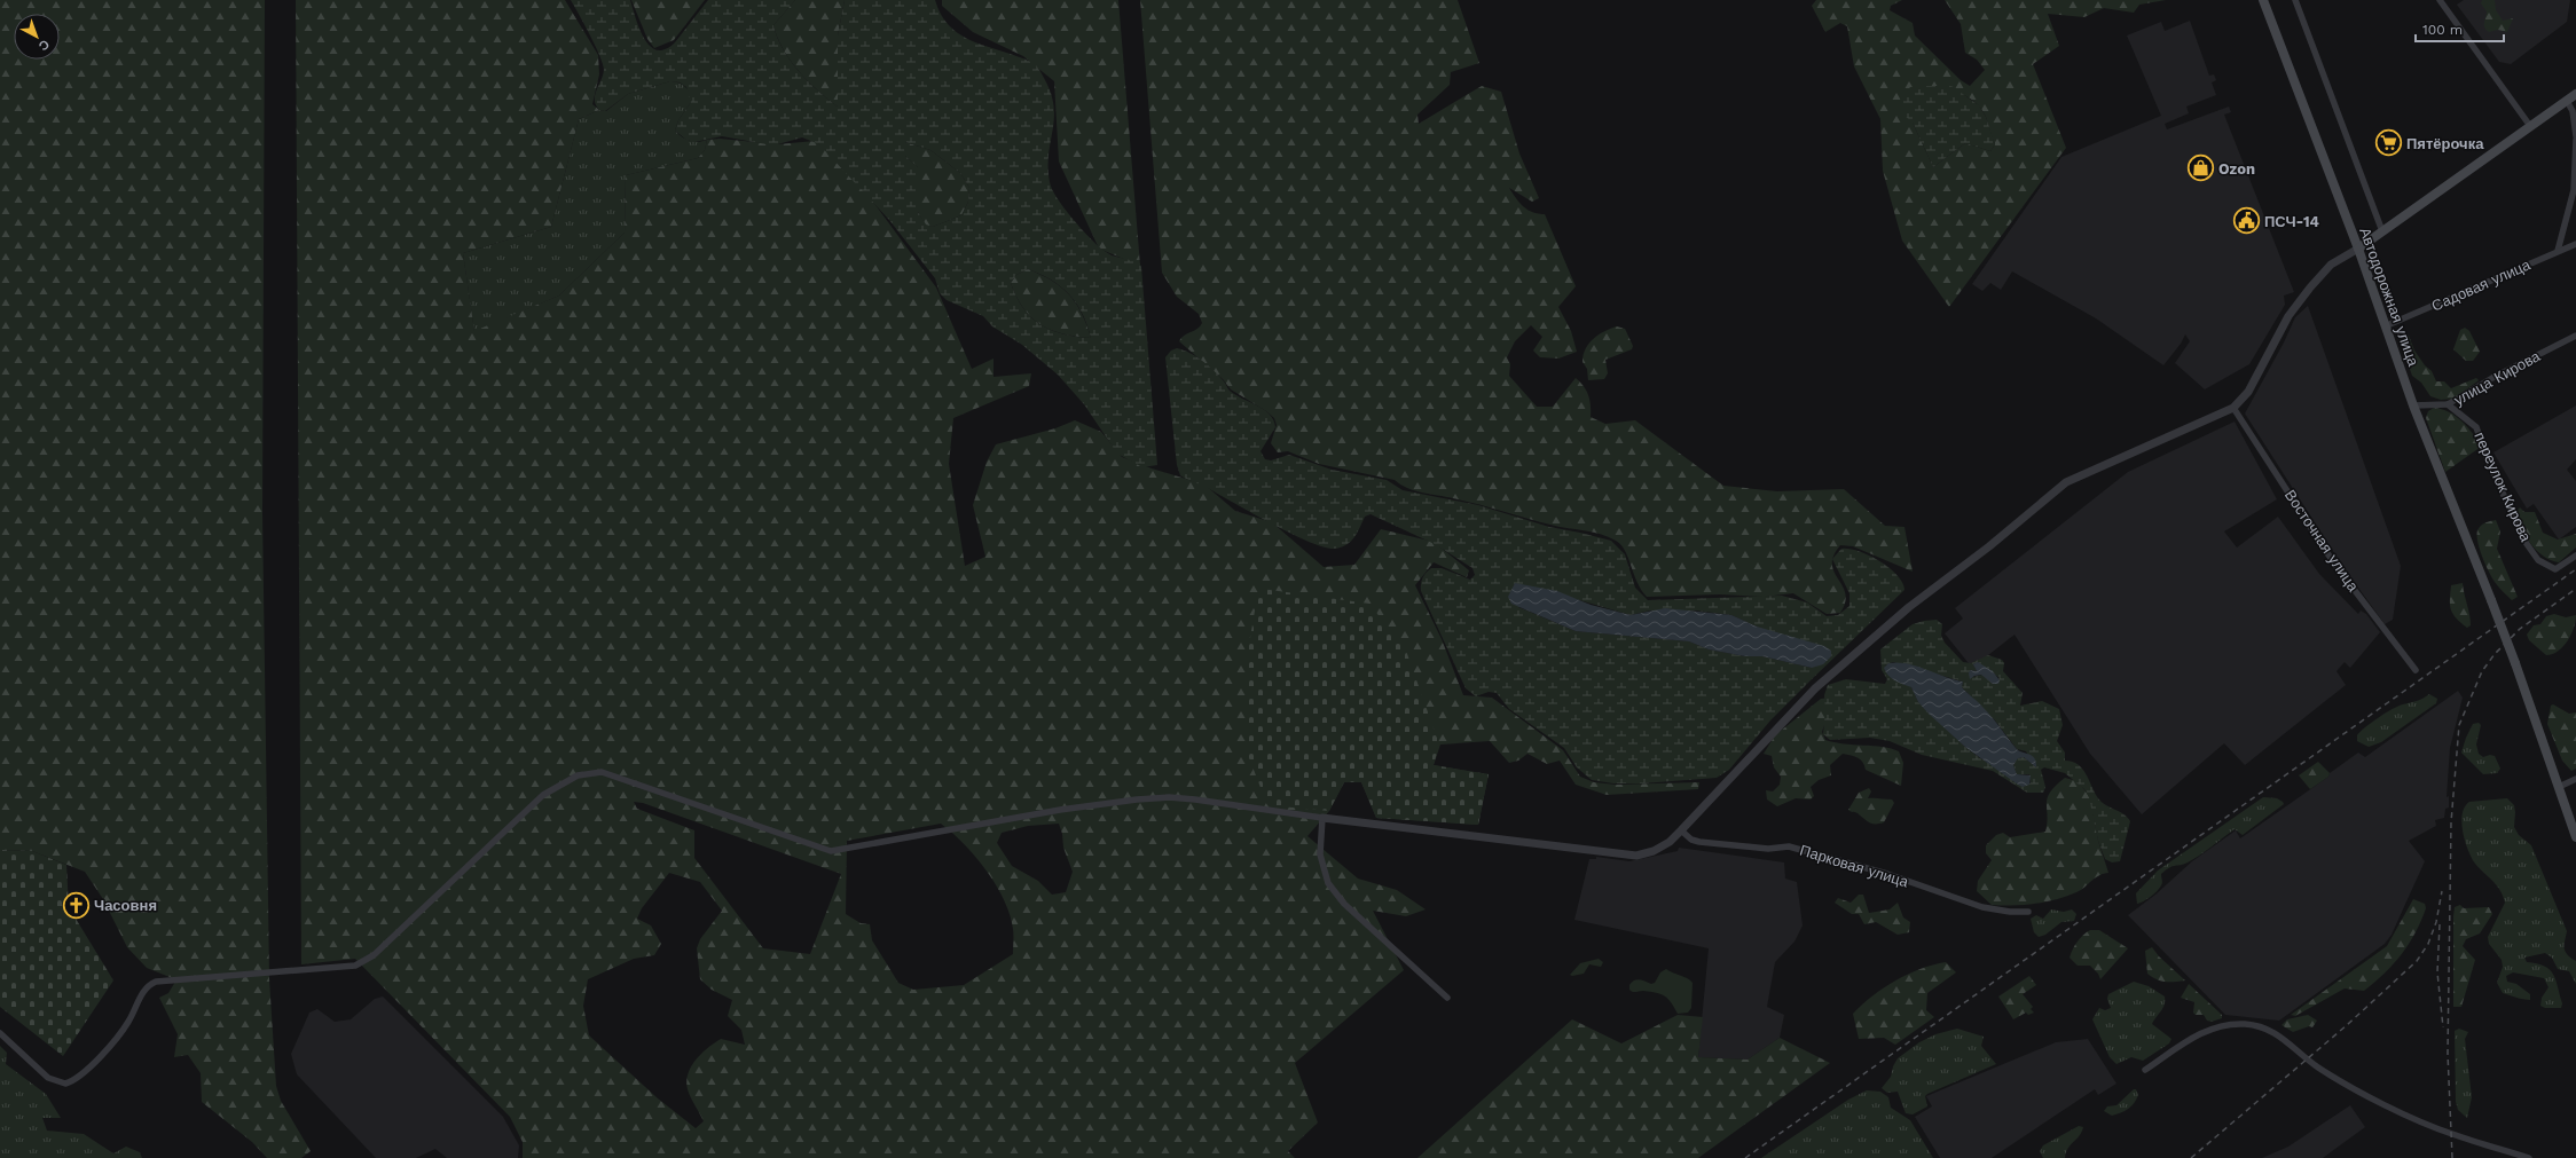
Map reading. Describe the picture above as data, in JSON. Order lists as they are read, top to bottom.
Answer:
{
  "streets": {
    "main road": ["Автодорожная улица"],
    "street": [
      "Садовая улица",
      "улица Кирова",
      "переулок Кирова",
      "Восточная улица",
      "Парковая улица"
    ]
  },
  "crossings": [
    ["Садовая улица", "Автодорожная улица"],
    ["Автодорожная улица", "улица Кирова"],
    ["улица Кирова", "переулок Кирова"]
  ],
  "places": {
    "supermarket": ["Пятёрочка"],
    "shop": ["Ozon"],
    "public building": ["ПСЧ-14"],
    "church": ["Часовня"]
  },
  "scale_bar": "100 m",
  "north": "bottom right"
}
